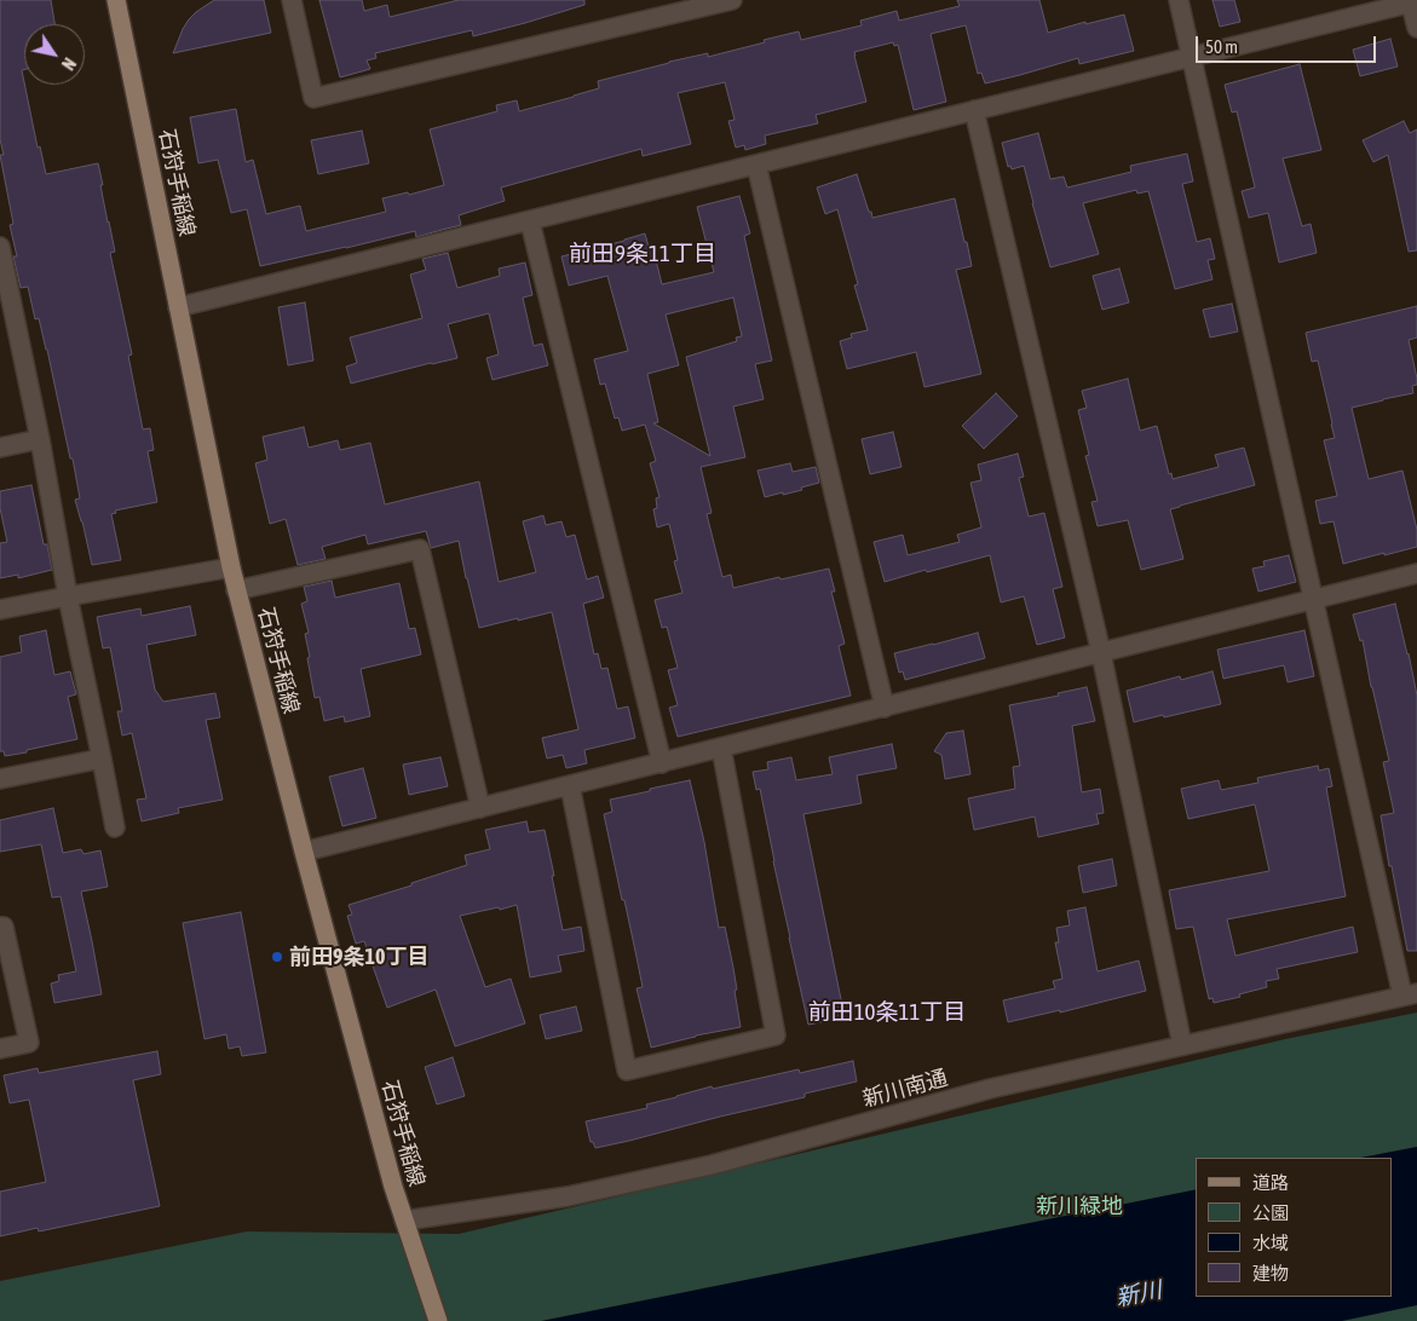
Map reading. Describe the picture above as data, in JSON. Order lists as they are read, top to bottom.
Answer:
{
  "streets": {
    "main road": ["石狩手稲線"],
    "street": ["新川南通"]
  },
  "crossings": [
    ["石狩手稲線", "新川南通"]
  ],
  "districts": ["前田9条11丁目", "前田10条11丁目"],
  "water": ["新川"],
  "parks": ["新川緑地"],
  "places": ["前田9条10丁目"],
  "legend": [
    "道路",
    "公園",
    "水域",
    "建物"
  ],
  "scale_bar": "50 m",
  "north": "bottom right"
}
